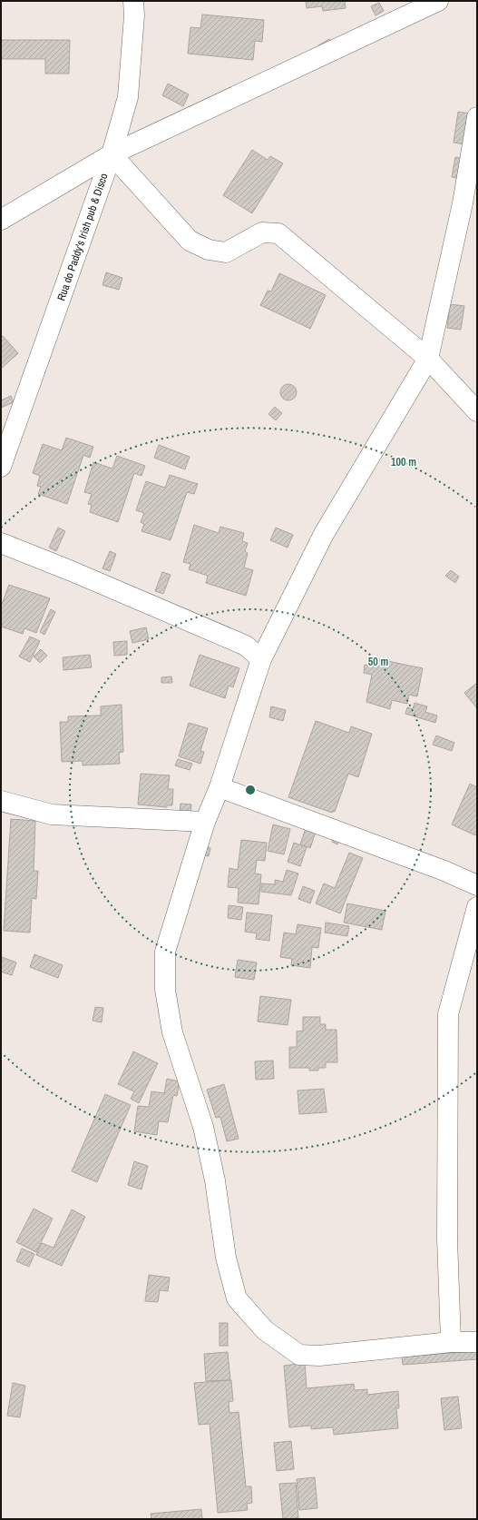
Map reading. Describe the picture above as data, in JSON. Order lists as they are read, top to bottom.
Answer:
{
  "streets": {
    "street": ["Rua do Paddy's Irish pub & Disco"]
  },
  "rings": ["100 m", "50 m"]
}
